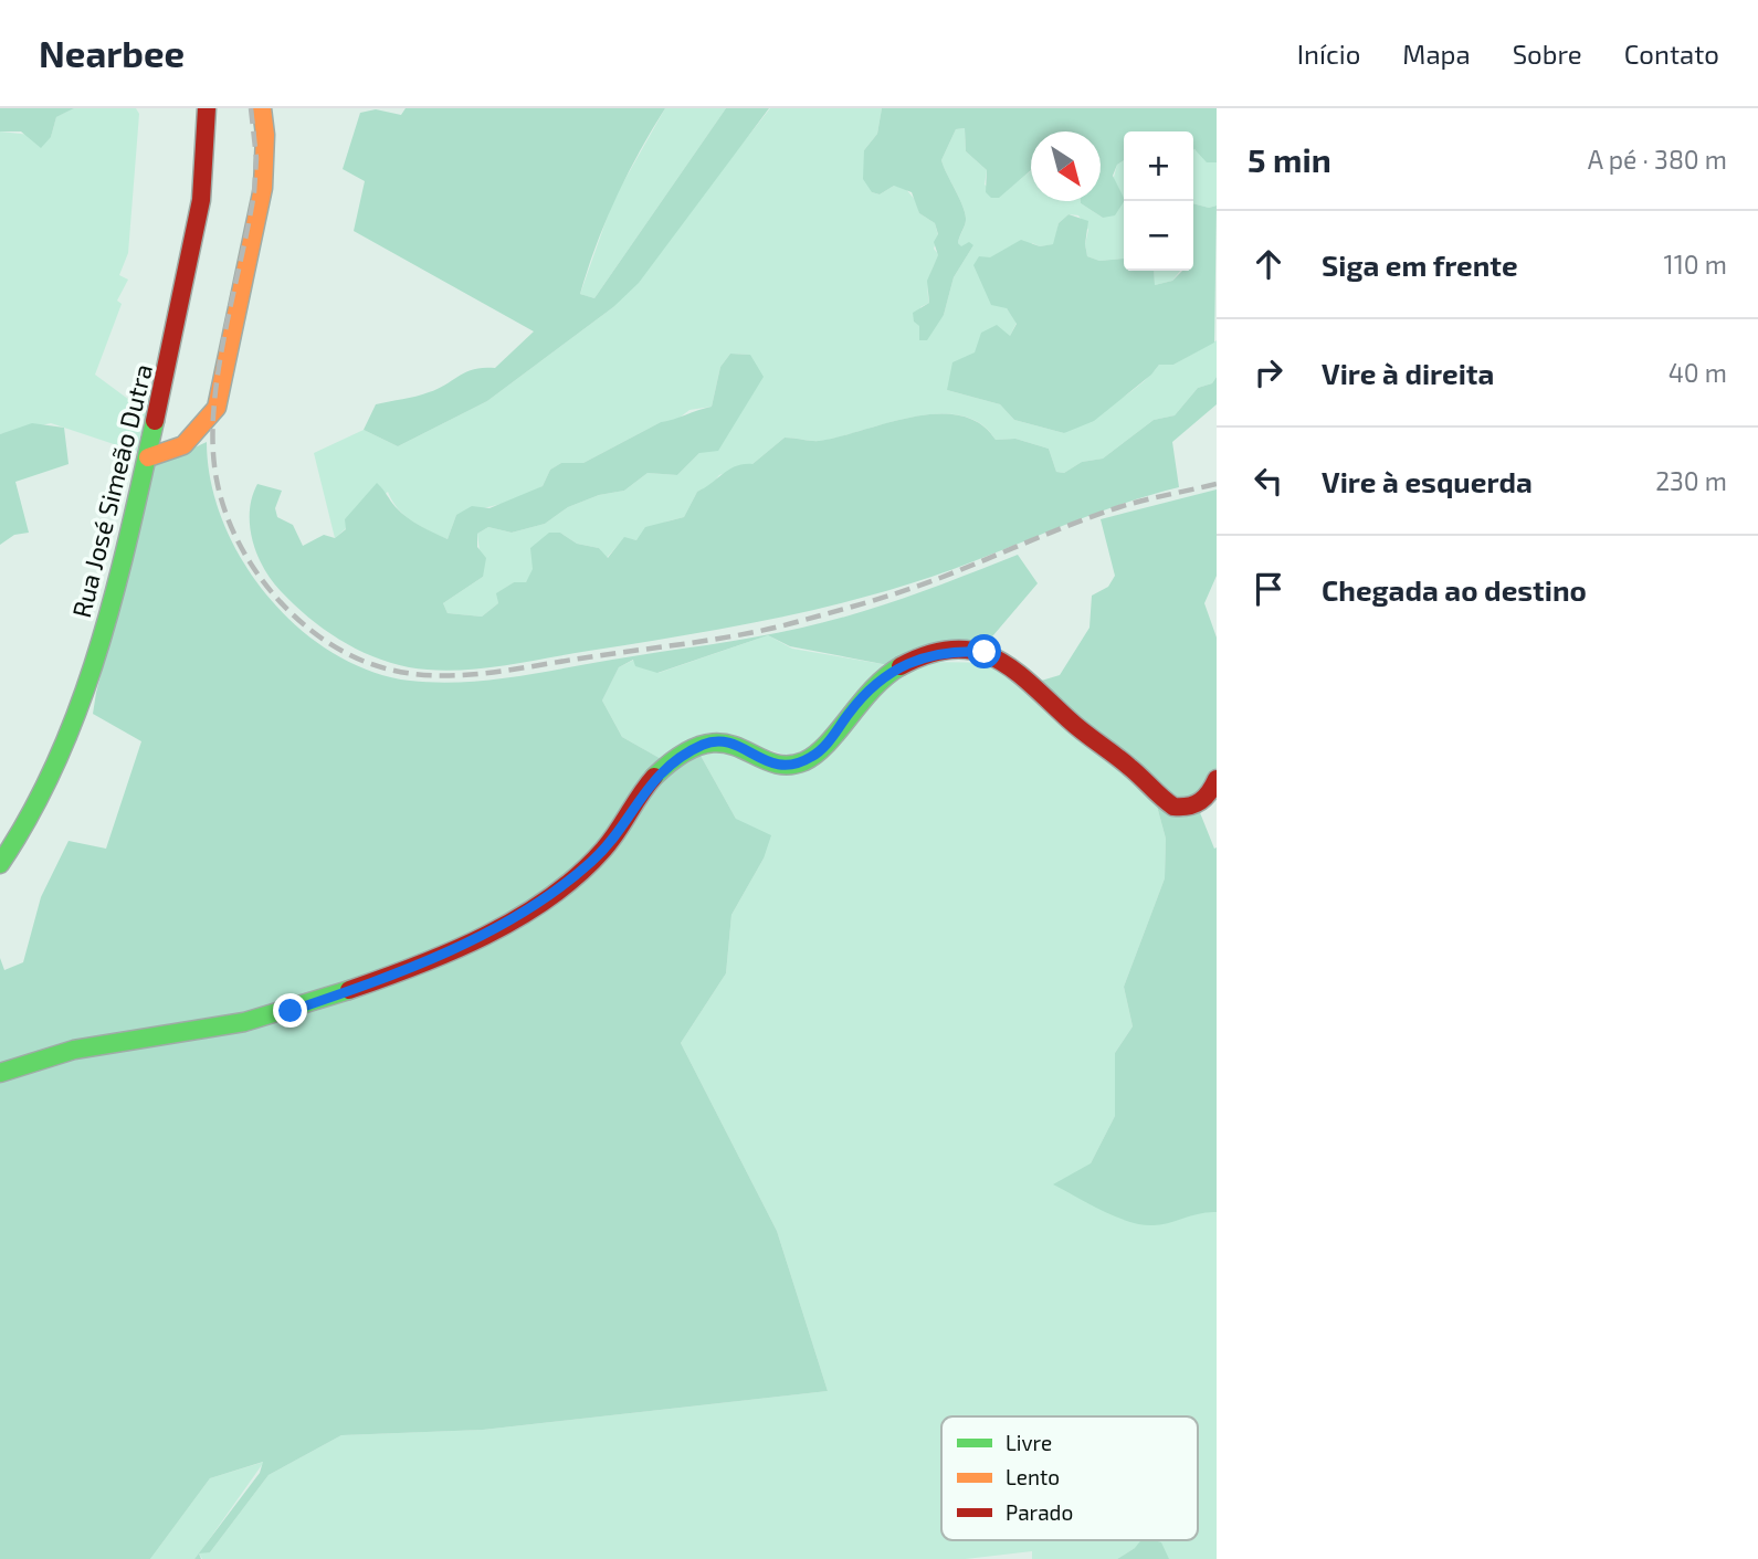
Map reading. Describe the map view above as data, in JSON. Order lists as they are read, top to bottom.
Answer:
{
  "streets": {
    "street": ["Rua José Simeão Dutra"]
  },
  "legend": ["Livre", "Lento", "Parado"],
  "north": "bottom right",
  "page": {
    "header": "Nearbee",
    "nav": [
      "Início",
      "Mapa",
      "Sobre",
      "Contato"
    ],
    "heading": ["5 min", "A pé · 380 m"],
    "map_buttons": ["+", "−"],
    "list": [
      ["Siga em frente", "110 m"],
      ["Vire à direita", "40 m"],
      ["Vire à esquerda", "230 m"],
      "Chegada ao destino"
    ]
  }
}
